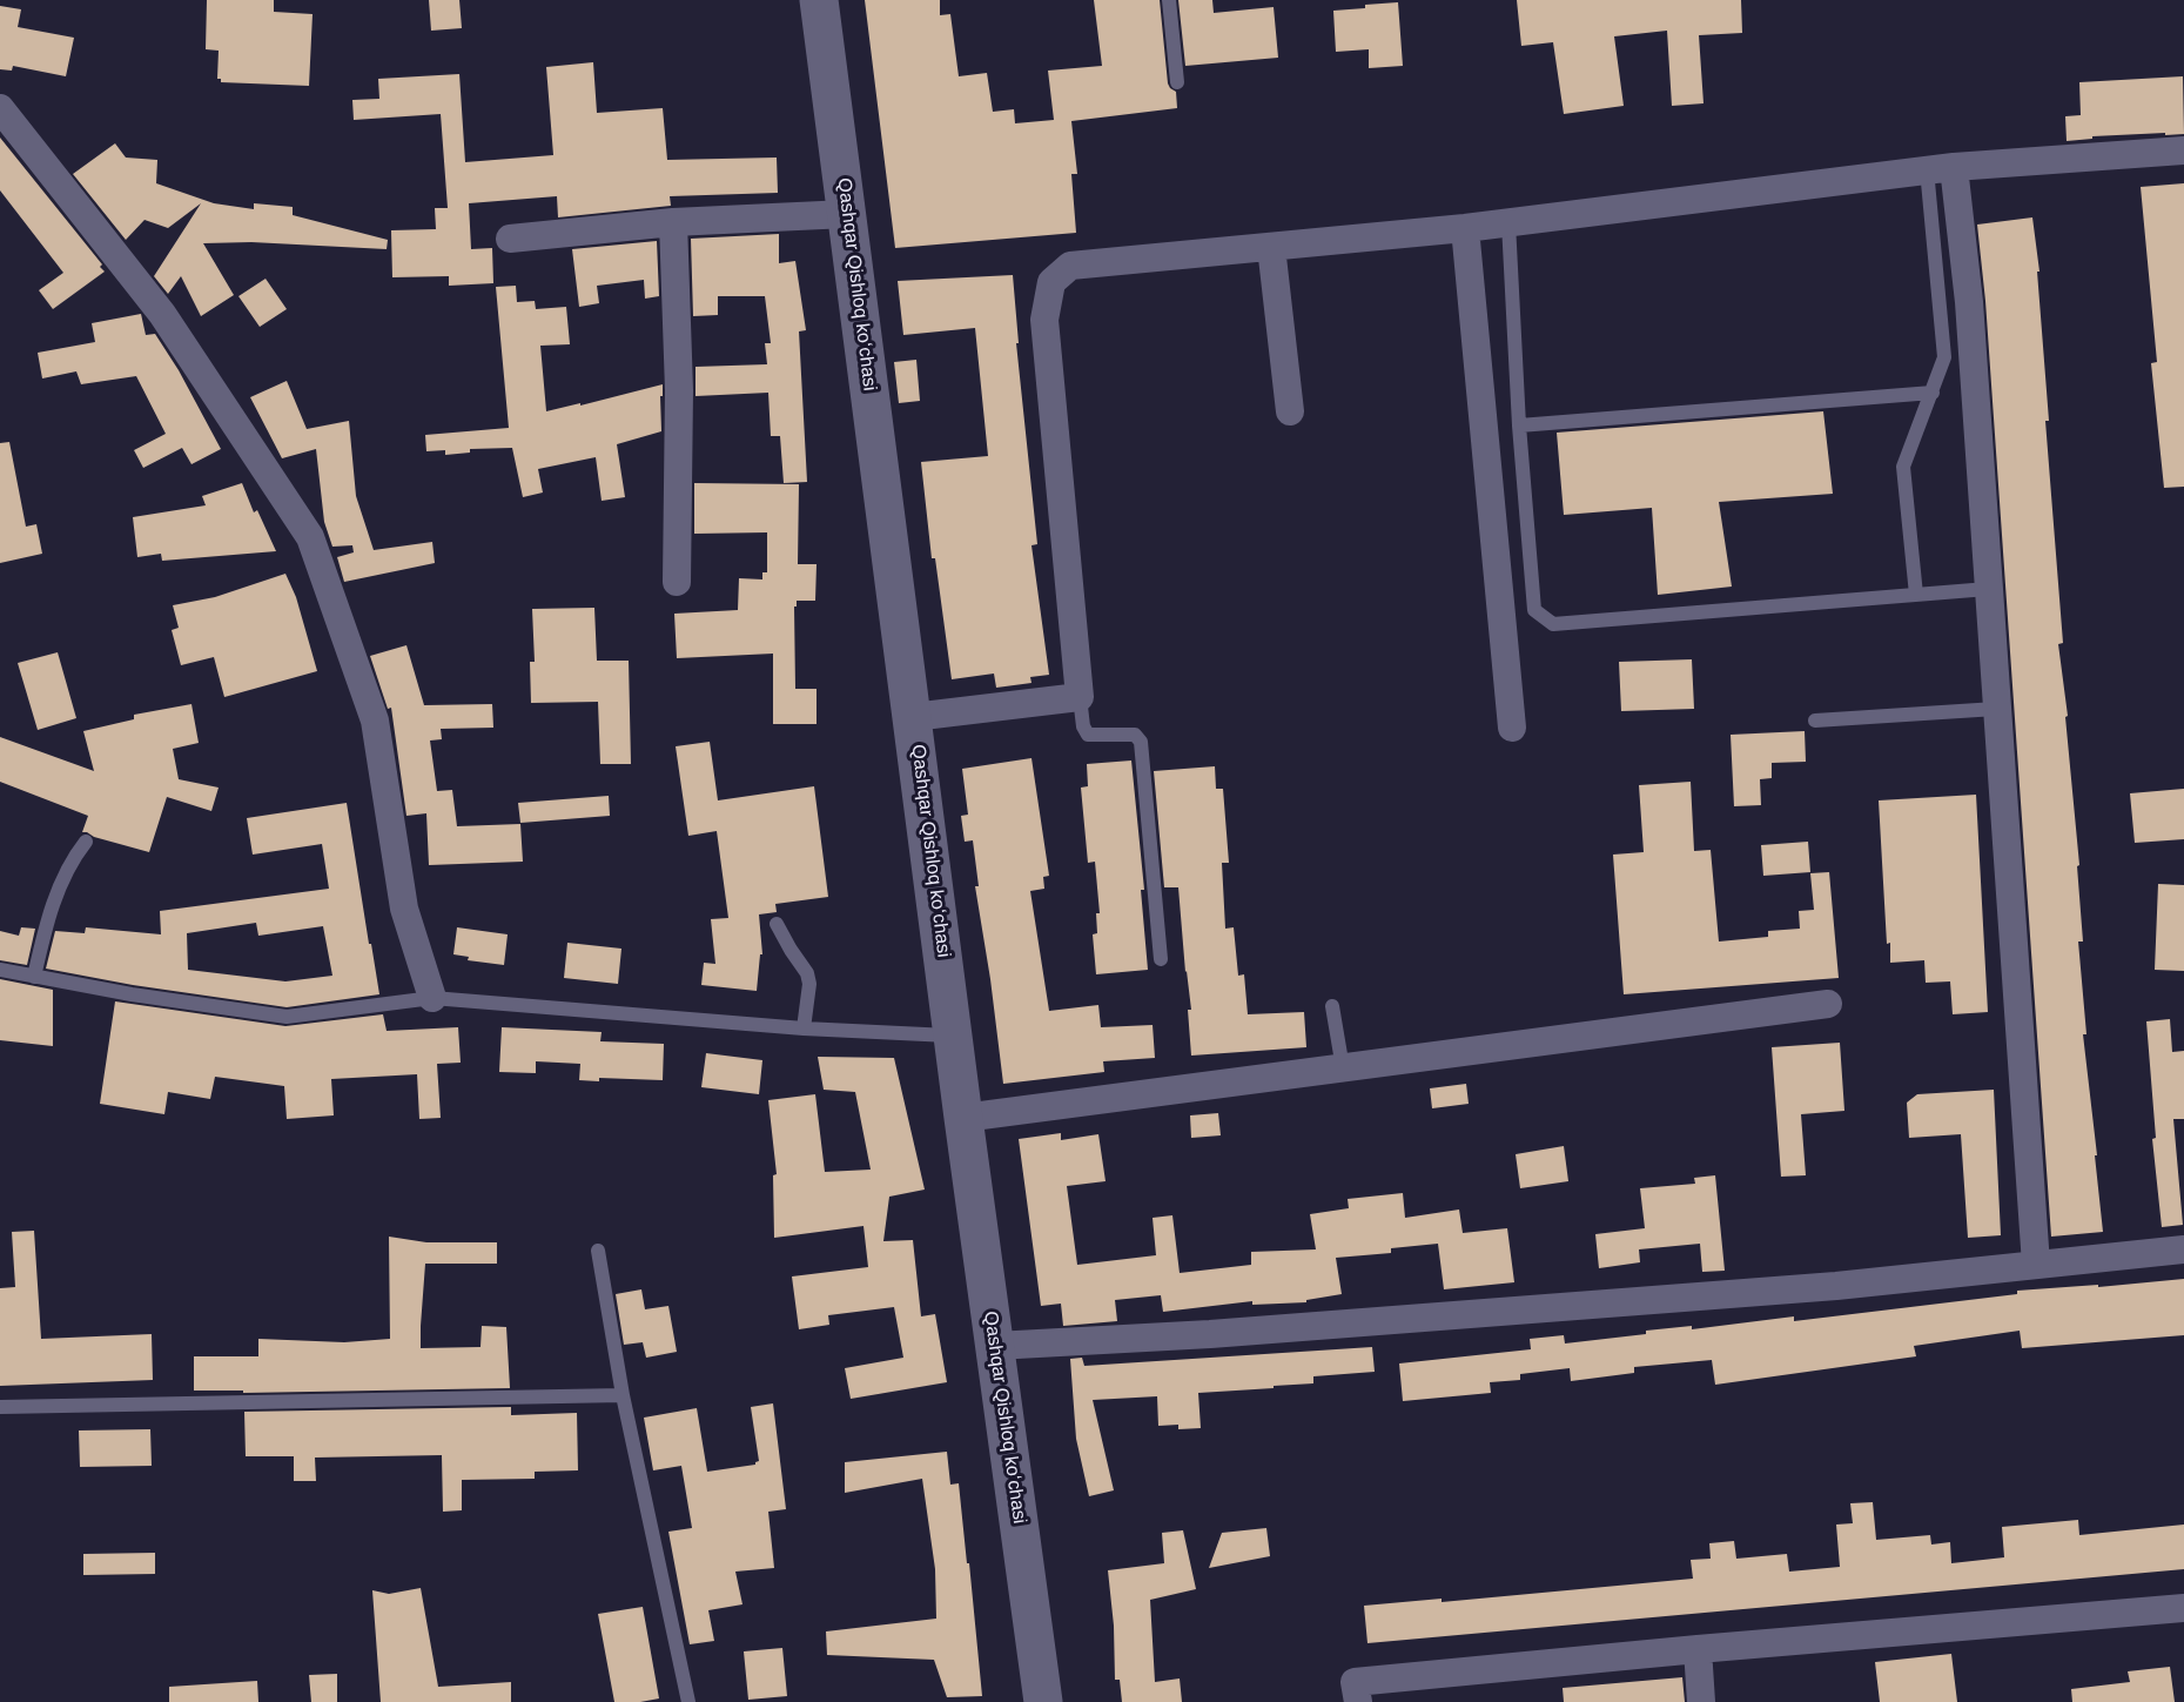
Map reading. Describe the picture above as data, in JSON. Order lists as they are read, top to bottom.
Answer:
{
  "streets": {
    "main road": ["Qashqar Qishloq koʻchasi"]
  }
}
